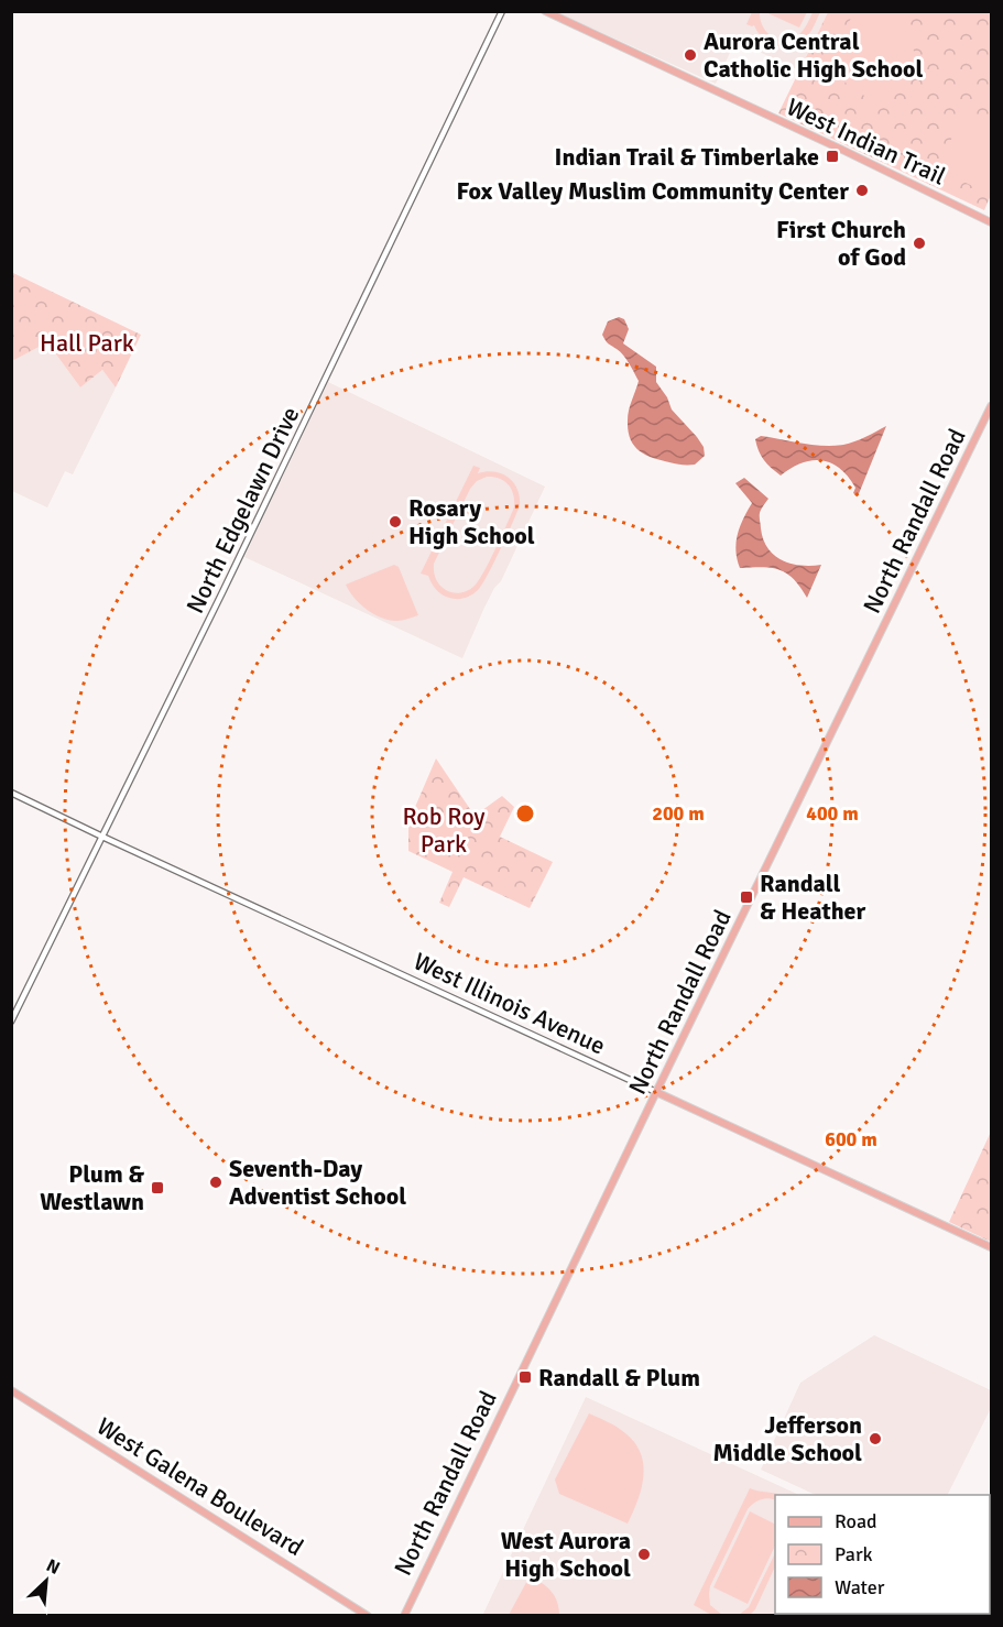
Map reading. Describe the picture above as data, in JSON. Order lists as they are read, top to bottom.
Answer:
{
  "streets": {
    "main road": [
      "West Indian Trail",
      "North Randall Road",
      "West Illinois Avenue",
      "West Galena Boulevard"
    ],
    "street": ["North Edgelawn Drive"]
  },
  "crossings": [
    ["North Edgelawn Drive", "West Illinois Avenue"],
    ["North Randall Road", "West Illinois Avenue"]
  ],
  "parks": ["Hall Park", "Rob Roy Park"],
  "places": {
    "other": [
      "Aurora Central Catholic High School",
      "Fox Valley Muslim Community Center",
      "First Church of God",
      "Rosary High School",
      "Seventh-Day Adventist School",
      "Jefferson Middle School",
      "West Aurora High School"
    ],
    "transit": [
      "Indian Trail & Timberlake",
      "Randall & Heather",
      "Plum & Westlawn",
      "Randall & Plum"
    ]
  },
  "legend": ["Road", "Park", "Water"],
  "north": "top right",
  "rings": ["200 m", "400 m", "600 m"]
}
